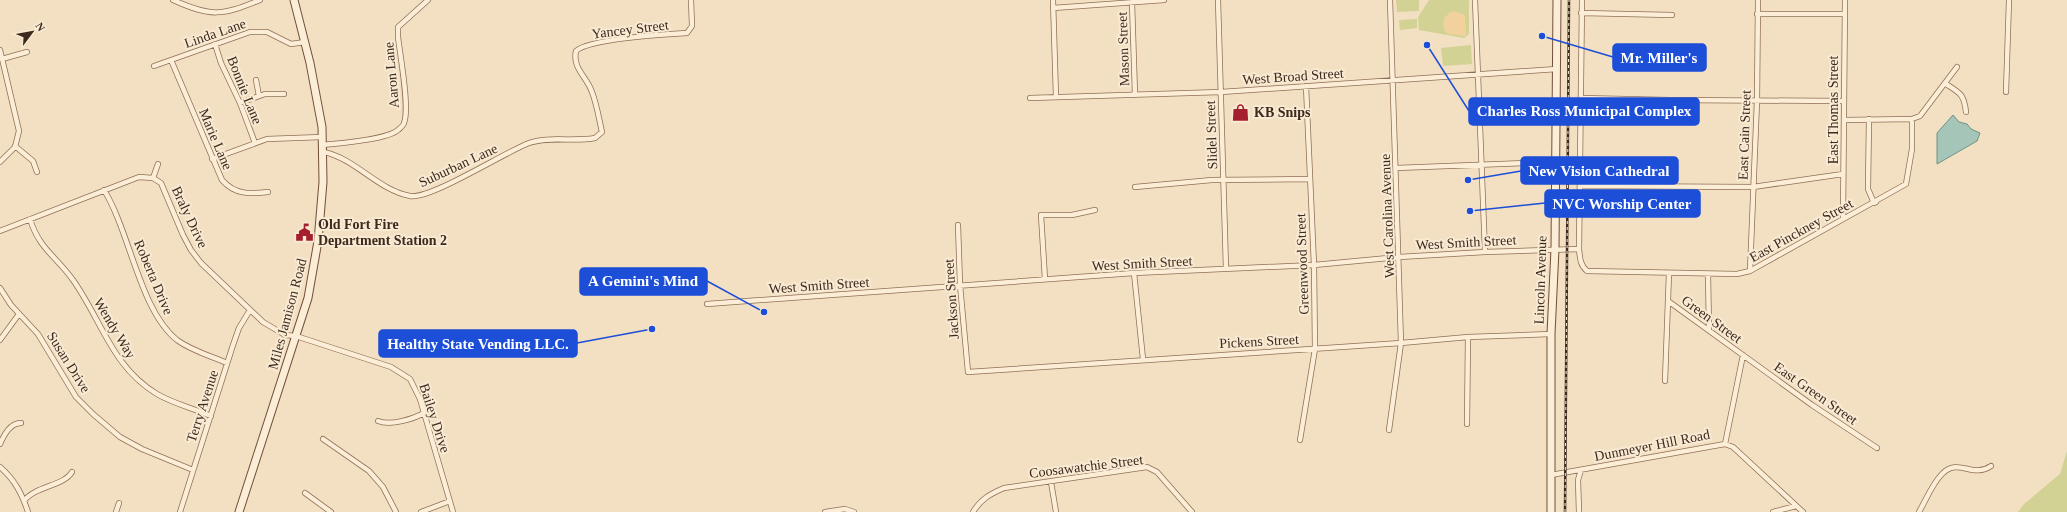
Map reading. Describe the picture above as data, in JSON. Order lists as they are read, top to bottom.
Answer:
{
  "streets": {
    "main road": ["Lincoln Avenue", "Miles Jamison Road"],
    "street": [
      "Yancey Street",
      "Linda Lane",
      "Mason Street",
      "Aaron Lane",
      "West Broad Street",
      "Bonnie Lane",
      "East Thomas Street",
      "Slidel Street",
      "East Cain Street",
      "Marie Lane",
      "Suburban Lane",
      "West Carolina Avenue",
      "Braly Drive",
      "East Pinckney Street",
      "West Smith Street",
      "Greenwood Street",
      "Roberta Drive",
      "Jackson Street",
      "Green Street",
      "Wendy Way",
      "Pickens Street",
      "Susan Drive",
      "East Green Street",
      "Terry Avenue",
      "Bailey Drive",
      "Dunmeyer Hill Road",
      "Coosawatchie Street"
    ]
  },
  "crossings": [
    ["Yancey Street", "Suburban Lane"],
    ["Linda Lane", "Bonnie Lane"],
    ["Linda Lane", "Marie Lane"],
    ["Linda Lane", "Miles Jamison Road"],
    ["Mason Street", "West Broad Street"],
    ["Aaron Lane", "Suburban Lane"],
    ["Aaron Lane", "Miles Jamison Road"],
    ["West Broad Street", "Slidel Street"],
    ["West Broad Street", "West Carolina Avenue"],
    ["West Broad Street", "Greenwood Street"],
    ["West Broad Street", "Lincoln Avenue"],
    ["East Thomas Street", "East Pinckney Street"],
    ["Slidel Street", "West Smith Street"],
    ["East Cain Street", "East Pinckney Street"],
    ["Suburban Lane", "Miles Jamison Road"],
    ["West Carolina Avenue", "West Smith Street"],
    ["West Carolina Avenue", "Pickens Street"],
    ["Braly Drive", "Roberta Drive"],
    ["Braly Drive", "Miles Jamison Road"],
    ["Braly Drive", "Wendy Way"],
    ["Braly Drive", "Terry Avenue"],
    ["Braly Drive", "Bailey Drive"],
    ["East Pinckney Street", "West Smith Street"],
    ["West Smith Street", "Greenwood Street"],
    ["West Smith Street", "Lincoln Avenue"],
    ["West Smith Street", "Jackson Street"],
    ["Greenwood Street", "Pickens Street"],
    ["Roberta Drive", "Terry Avenue"],
    ["Lincoln Avenue", "Pickens Street"],
    ["Lincoln Avenue", "Dunmeyer Hill Road"],
    ["Jackson Street", "Pickens Street"],
    ["Miles Jamison Road", "Bailey Drive"],
    ["Green Street", "East Green Street"],
    ["Wendy Way", "Terry Avenue"],
    ["Susan Drive", "Terry Avenue"]
  ],
  "places": {
    "other": [
      "Mr. Miller's",
      "Charles Ross Municipal Complex",
      "New Vision Cathedral",
      "NVC Worship Center",
      "A Gemini's Mind",
      "Healthy State Vending LLC."
    ],
    "shop": ["KB Snips"],
    "public building": ["Old Fort Fire Department Station 2"]
  },
  "north": "top right"
}
